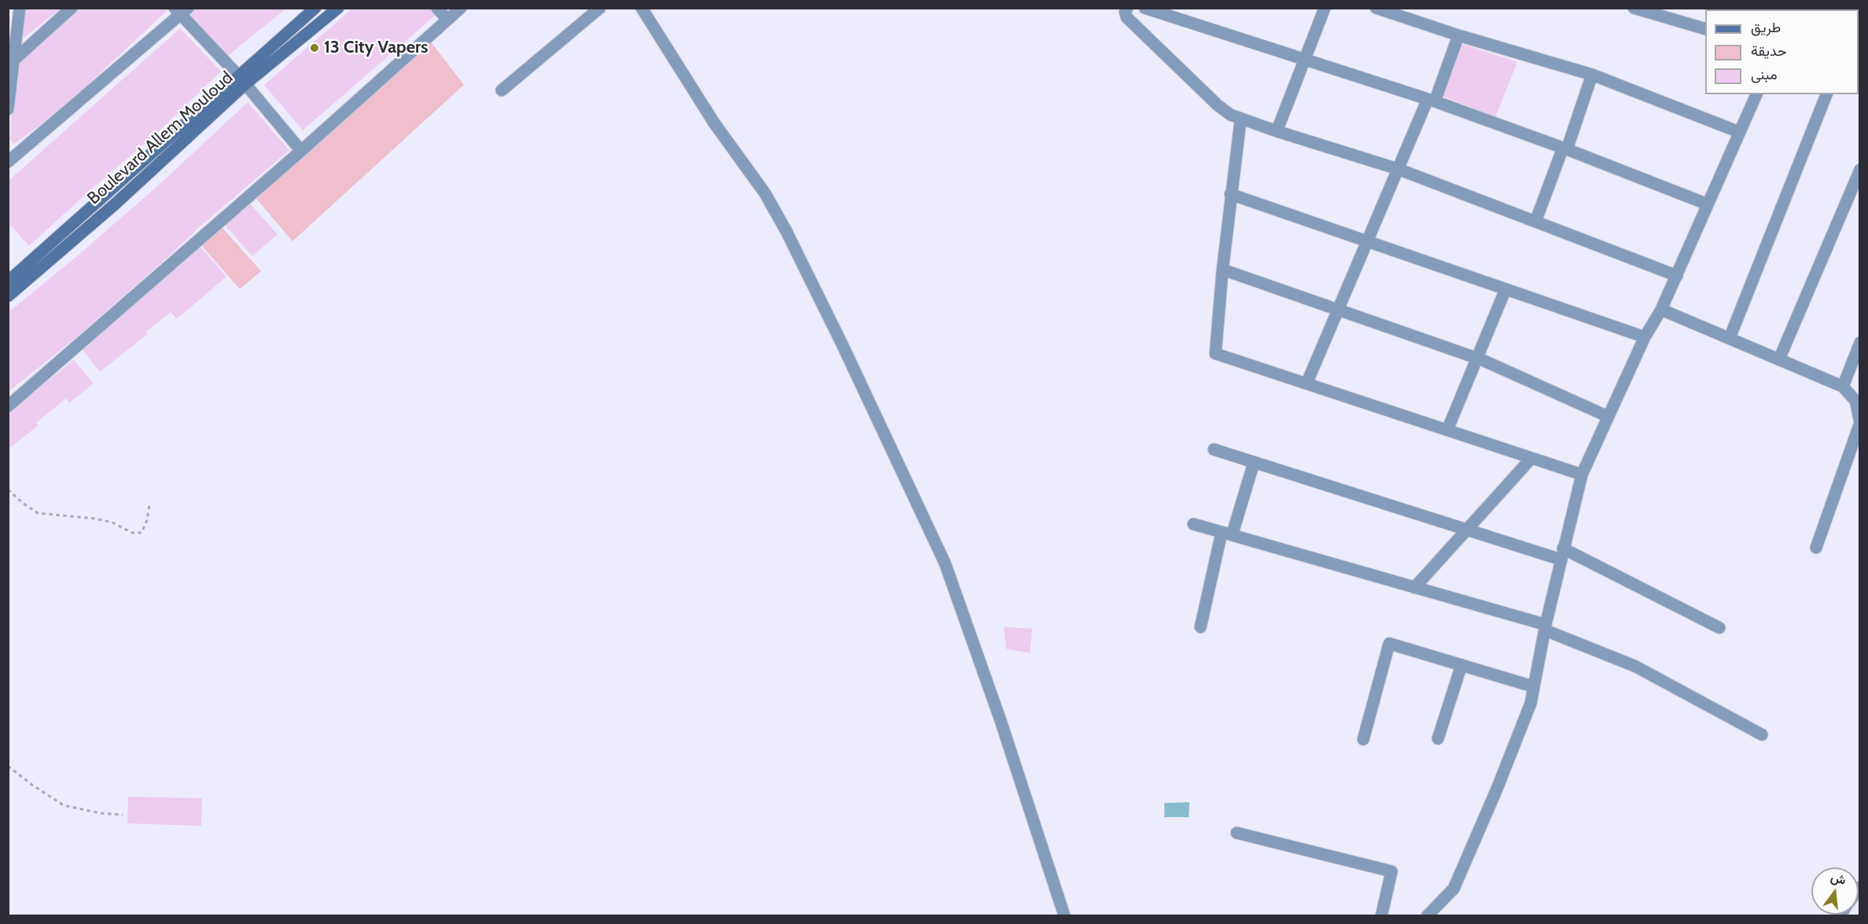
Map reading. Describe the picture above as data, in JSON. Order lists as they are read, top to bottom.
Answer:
{
  "streets": {
    "main road": ["Boulevard Allem Mouloud"]
  },
  "places": ["13 City Vapers"],
  "legend": ["طريق", "حديقة", "مبنى"],
  "north": "top"
}
